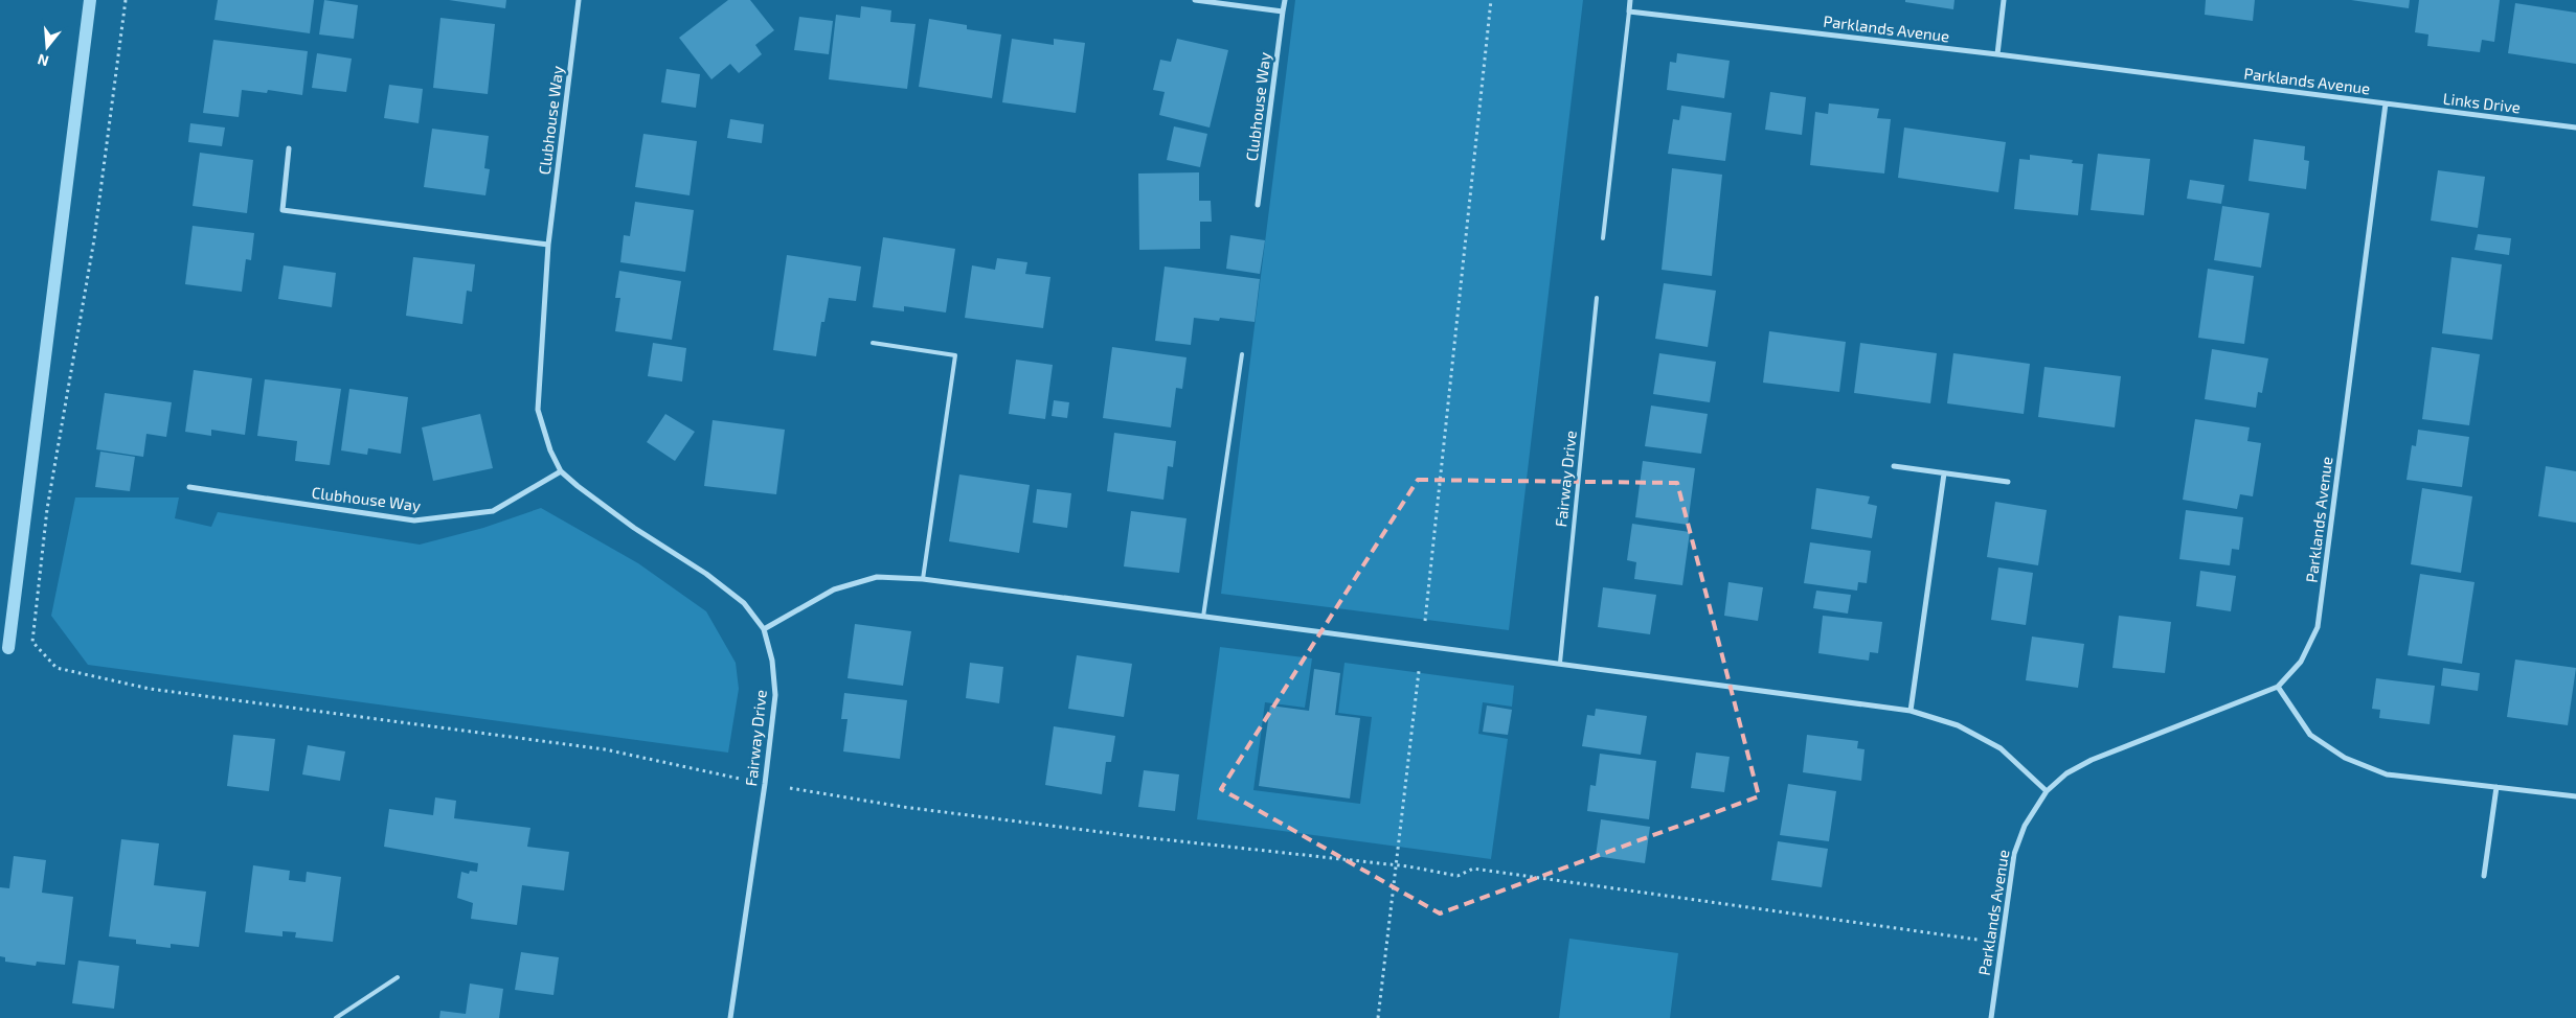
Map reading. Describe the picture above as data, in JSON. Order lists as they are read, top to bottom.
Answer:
{
  "streets": {
    "street": [
      "Parklands Avenue",
      "Links Drive",
      "Clubhouse Way",
      "Fairway Drive"
    ]
  },
  "crossings": [
    ["Parklands Avenue", "Links Drive"],
    ["Clubhouse Way", "Fairway Drive"]
  ],
  "north": "bottom"
}
